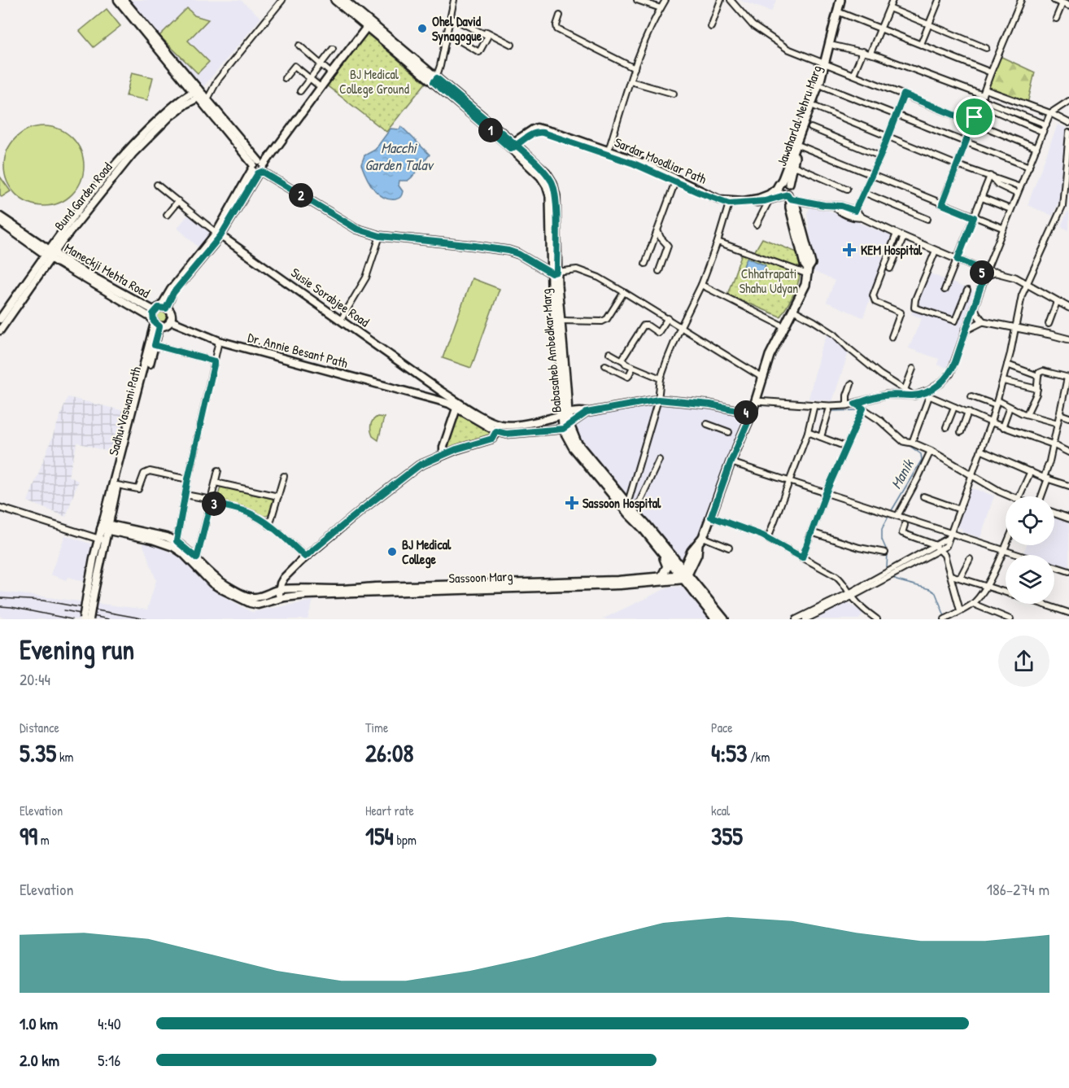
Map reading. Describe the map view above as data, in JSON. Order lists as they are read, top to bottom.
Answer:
{
  "streets": {
    "main road": [
      "Jawaharlal Nehru Marg",
      "Sardar Moodliar Path",
      "Bund Garden Road",
      "Maneckji Mehta Road",
      "Susie Sorabjee Road",
      "Dr. Annie Besant Path",
      "Babasaheb Ambedkar Marg",
      "Sadhu Vaswani Path",
      "Sassoon Marg"
    ]
  },
  "crossings": [
    ["Jawaharlal Nehru Marg", "Sardar Moodliar Path"],
    ["Sardar Moodliar Path", "Babasaheb Ambedkar Marg"],
    ["Bund Garden Road", "Maneckji Mehta Road"],
    ["Maneckji Mehta Road", "Sadhu Vaswani Path"],
    ["Susie Sorabjee Road", "Dr. Annie Besant Path"],
    ["Susie Sorabjee Road", "Sadhu Vaswani Path"],
    ["Babasaheb Ambedkar Marg", "Sadhu Vaswani Path"],
    ["Babasaheb Ambedkar Marg", "Sassoon Marg"],
    ["Sadhu Vaswani Path", "Sassoon Marg"]
  ],
  "water": ["Macchi Garden Talav", "Manik"],
  "parks": ["BJ Medical College Ground", "Chhatrapati Shahu Udyan"],
  "places": {
    "other": ["Ohel David Synagogue", "BJ Medical College"],
    "health": ["KEM Hospital", "Sassoon Hospital"]
  },
  "page": {
    "pins": [
      "1",
      "2",
      "5",
      "4",
      "3"
    ],
    "heading": ["Evening run", "20:44"],
    "stats": [
      ["Distance", "5.35 km"],
      ["Time", "26:08"],
      ["Pace", "4:53 /km"],
      ["Elevation", "99 m"],
      ["Heart rate", "154 bpm"],
      ["kcal", "355"]
    ],
    "chart": ["Elevation", "186–274 m"],
    "list": [
      {
        "name": "1.0 km",
        "note": "4:40"
      },
      {
        "name": "2.0 km",
        "note": "5:16"
      }
    ]
  }
}
